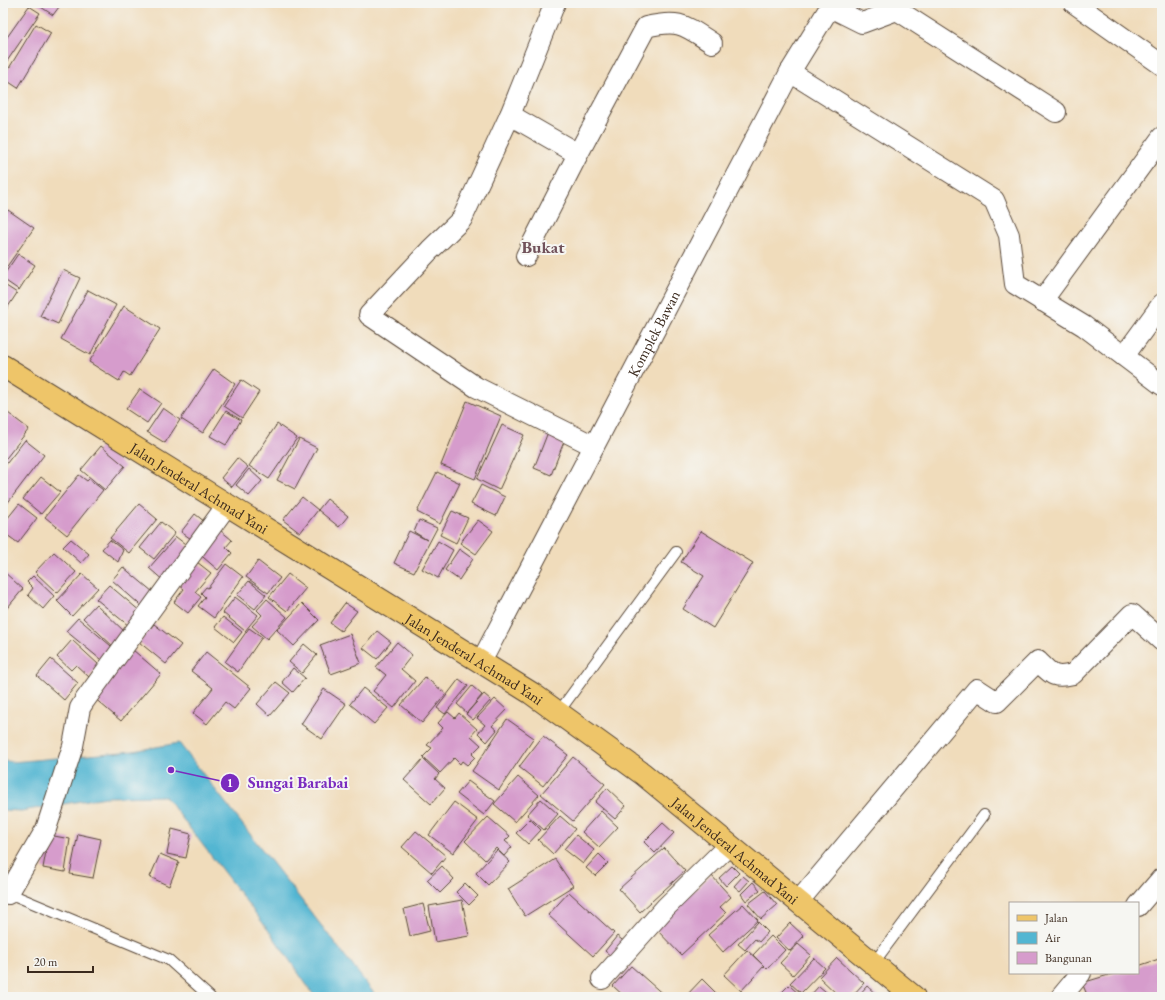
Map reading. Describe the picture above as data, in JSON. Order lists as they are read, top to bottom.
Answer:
{
  "streets": {
    "main road": ["Jalan Jenderal Achmad Yani"],
    "street": ["Komplek Bawan"]
  },
  "crossings": [
    ["Komplek Bawan", "Jalan Jenderal Achmad Yani"]
  ],
  "districts": ["Bukat"],
  "places": ["Sungai Barabai"],
  "legend": ["Jalan", "Air", "Bangunan"],
  "scale_bar": "20 m"
}
